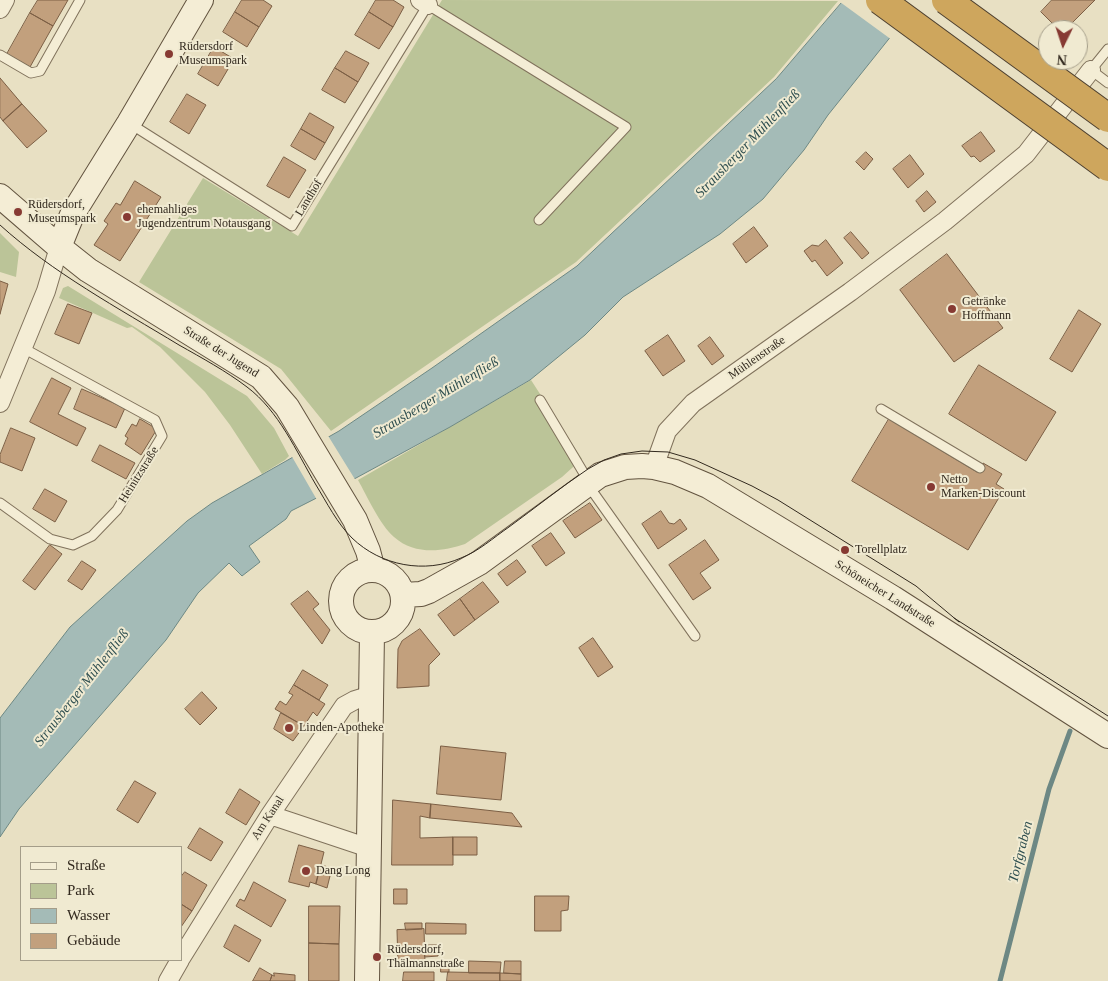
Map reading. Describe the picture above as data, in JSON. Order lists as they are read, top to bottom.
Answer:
{
  "streets": {
    "main road": ["Straße der Jugend", "Schöneicher Landstraße"],
    "street": ["Mühlenstraße", "Am Kanal"],
    "lane": ["Landhof", "Heinitzstraße"]
  },
  "crossings": [
    ["Mühlenstraße", "Schöneicher Landstraße"]
  ],
  "water": ["Strausberger Mühlenfließ", "Torfgraben"],
  "places": [
    "Rüdersdorf Museumspark",
    "Rüdersdorf, Museumspark",
    "ehemahliges Jugendzentrum Notausgang",
    "Getränke Hoffmann",
    "Netto Marken-Discount",
    "Torellplatz",
    "Linden-Apotheke",
    "Dang Long",
    "Rüdersdorf, Thälmannstraße"
  ],
  "legend": [
    "Straße",
    "Park",
    "Wasser",
    "Gebäude"
  ],
  "north": "bottom"
}
